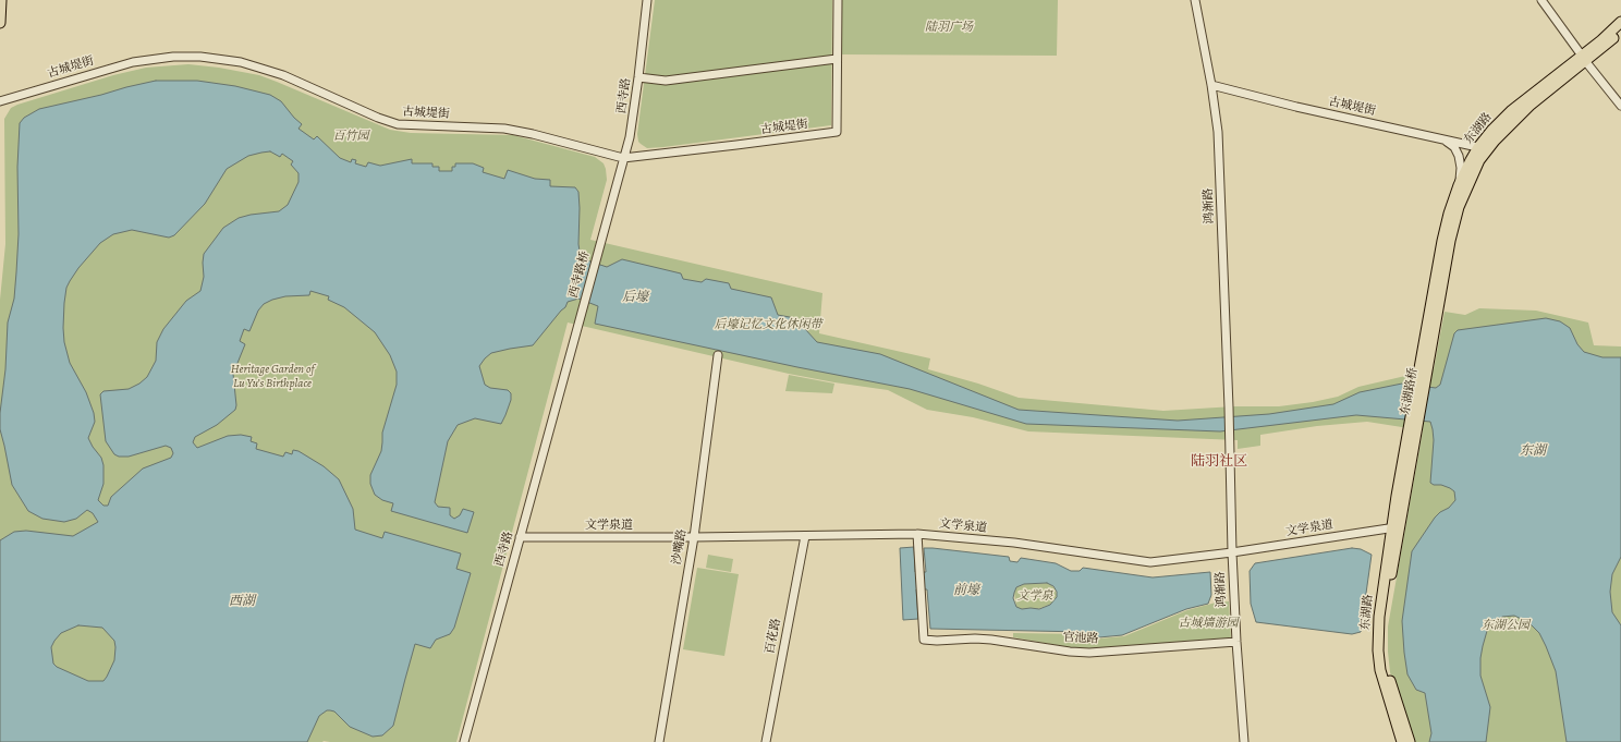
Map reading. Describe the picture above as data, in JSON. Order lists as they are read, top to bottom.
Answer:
{
  "streets": {
    "main road": ["东湖路", "东湖路桥"],
    "street": [
      "古城堤街",
      "西寺路",
      "鸿渐路",
      "西寺路桥",
      "文学泉道",
      "沙嘴路",
      "百花路",
      "官池路"
    ]
  },
  "crossings": [
    ["古城堤街", "西寺路"],
    ["古城堤街", "东湖路"],
    ["古城堤街", "鸿渐路"],
    ["西寺路", "西寺路桥"],
    ["西寺路", "文学泉道"],
    ["东湖路", "东湖路桥"],
    ["东湖路", "文学泉道"],
    ["鸿渐路", "文学泉道"],
    ["鸿渐路", "官池路"],
    ["文学泉道", "沙嘴路"],
    ["文学泉道", "百花路"],
    ["文学泉道", "官池路"]
  ],
  "districts": ["陆羽社区"],
  "water": [
    "后壕",
    "东湖",
    "前壕",
    "西湖"
  ],
  "parks": [
    "陆羽广场",
    "百竹园",
    "后壕记忆文化休闲带",
    "Heritage Garden of Lu Yu’s Birthplace",
    "文学泉",
    "古城墙游园",
    "东湖公园"
  ]
}
